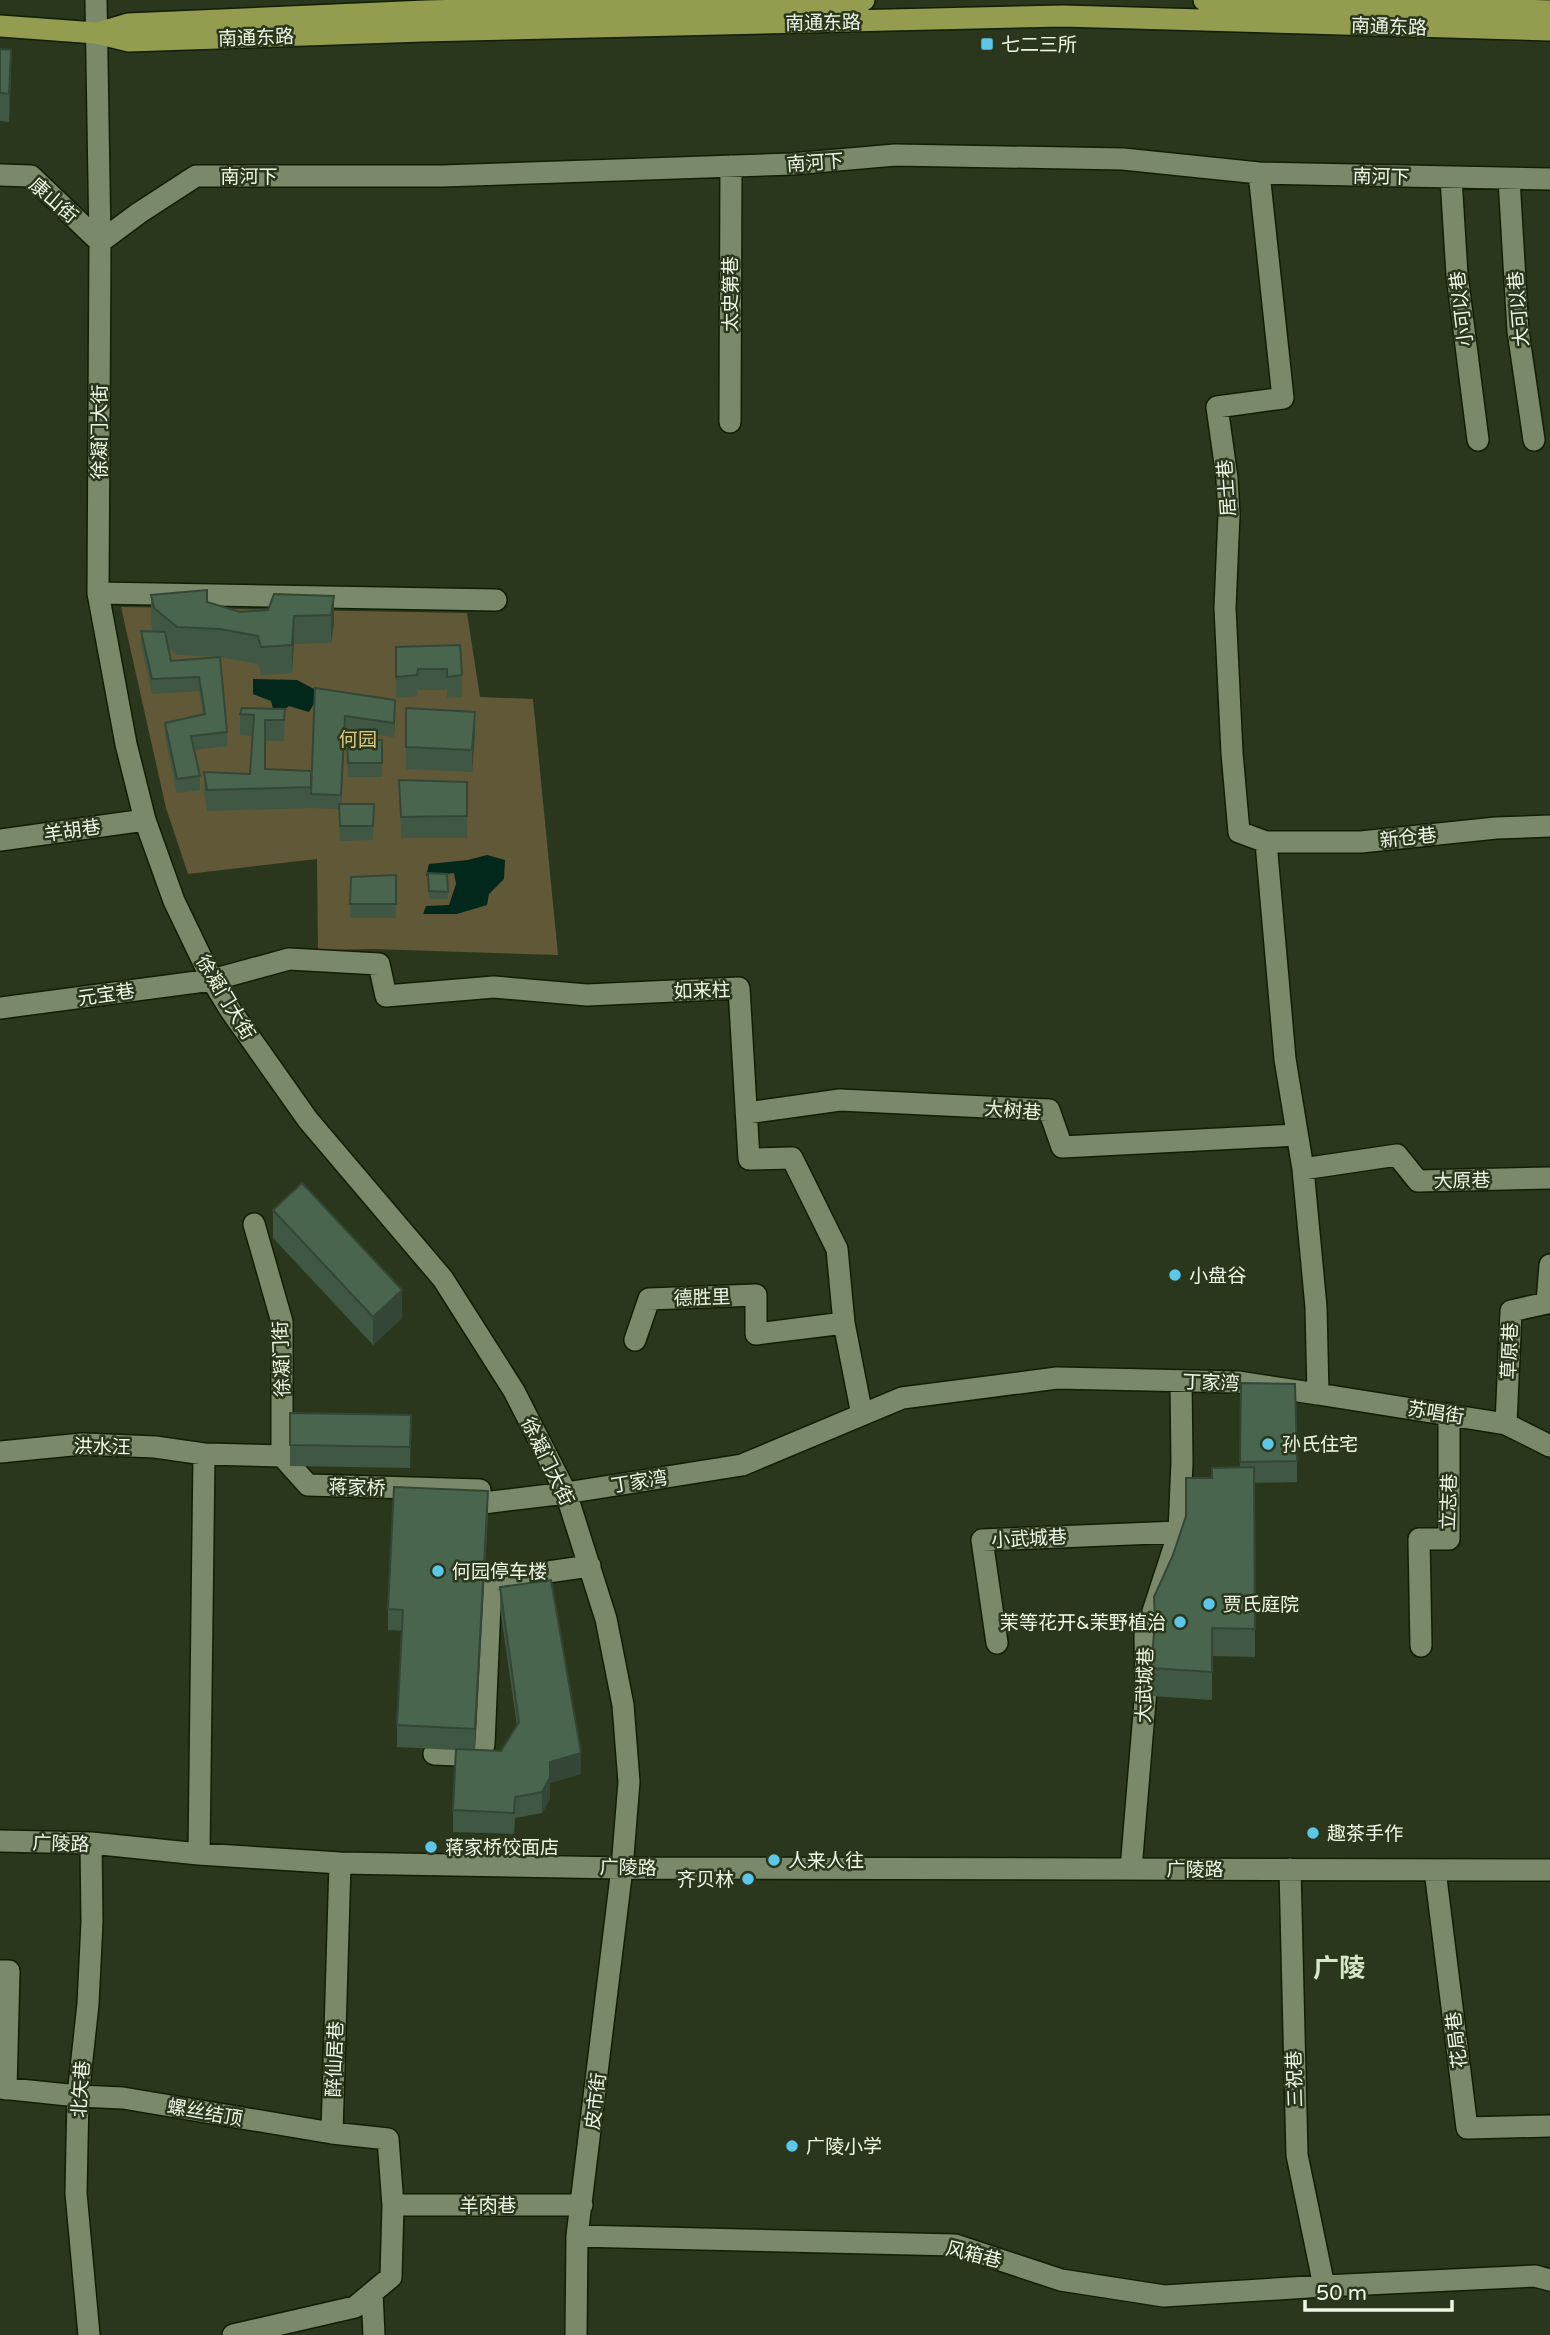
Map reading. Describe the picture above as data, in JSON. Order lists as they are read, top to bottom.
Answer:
{
  "streets": {
    "main road": ["南通东路"],
    "street": [
      "南河下",
      "康山街",
      "太史第巷",
      "小可以巷",
      "大可以巷",
      "徐凝门大街",
      "居士巷",
      "羊胡巷",
      "新仓巷",
      "如来柱",
      "元宝巷",
      "大树巷",
      "大原巷",
      "德胜里",
      "草原巷",
      "徐凝门街",
      "丁家湾",
      "苏唱街",
      "洪水汪",
      "蒋家桥",
      "立志巷",
      "小武城巷",
      "大武城巷",
      "广陵路",
      "花局巷",
      "醉仙居巷",
      "三祝巷",
      "北矢巷",
      "皮市街",
      "螺丝结顶",
      "羊肉巷",
      "风箱巷"
    ]
  },
  "crossings": [
    ["南通东路", "徐凝门大街"],
    ["南河下", "康山街"],
    ["南河下", "太史第巷"],
    ["南河下", "小可以巷"],
    ["南河下", "大可以巷"],
    ["南河下", "徐凝门大街"],
    ["南河下", "居士巷"],
    ["康山街", "徐凝门大街"],
    ["徐凝门大街", "羊胡巷"],
    ["徐凝门大街", "如来柱"],
    ["徐凝门大街", "元宝巷"],
    ["徐凝门大街", "丁家湾"],
    ["徐凝门大街", "蒋家桥"],
    ["徐凝门大街", "广陵路"],
    ["徐凝门大街", "皮市街"],
    ["居士巷", "新仓巷"],
    ["如来柱", "元宝巷"],
    ["如来柱", "大树巷"],
    ["如来柱", "德胜里"],
    ["如来柱", "丁家湾"],
    ["草原巷", "苏唱街"],
    ["徐凝门街", "蒋家桥"],
    ["丁家湾", "苏唱街"],
    ["丁家湾", "蒋家桥"],
    ["丁家湾", "大武城巷"],
    ["苏唱街", "立志巷"],
    ["小武城巷", "大武城巷"],
    ["大武城巷", "广陵路"],
    ["广陵路", "花局巷"],
    ["广陵路", "醉仙居巷"],
    ["广陵路", "三祝巷"],
    ["广陵路", "北矢巷"],
    ["广陵路", "皮市街"],
    ["醉仙居巷", "螺丝结顶"],
    ["三祝巷", "风箱巷"],
    ["北矢巷", "螺丝结顶"],
    ["皮市街", "羊肉巷"],
    ["皮市街", "风箱巷"]
  ],
  "districts": ["广陵"],
  "parks": ["何园"],
  "places": {
    "transit": ["七二三所"],
    "other": [
      "小盘谷",
      "孙氏住宅",
      "何园停车楼",
      "贾氏庭院",
      "茉等花开&茉野植治",
      "趣茶手作",
      "蒋家桥饺面店",
      "人来人往",
      "齐贝林",
      "广陵小学"
    ]
  },
  "scale_bar": "50 m"
}
